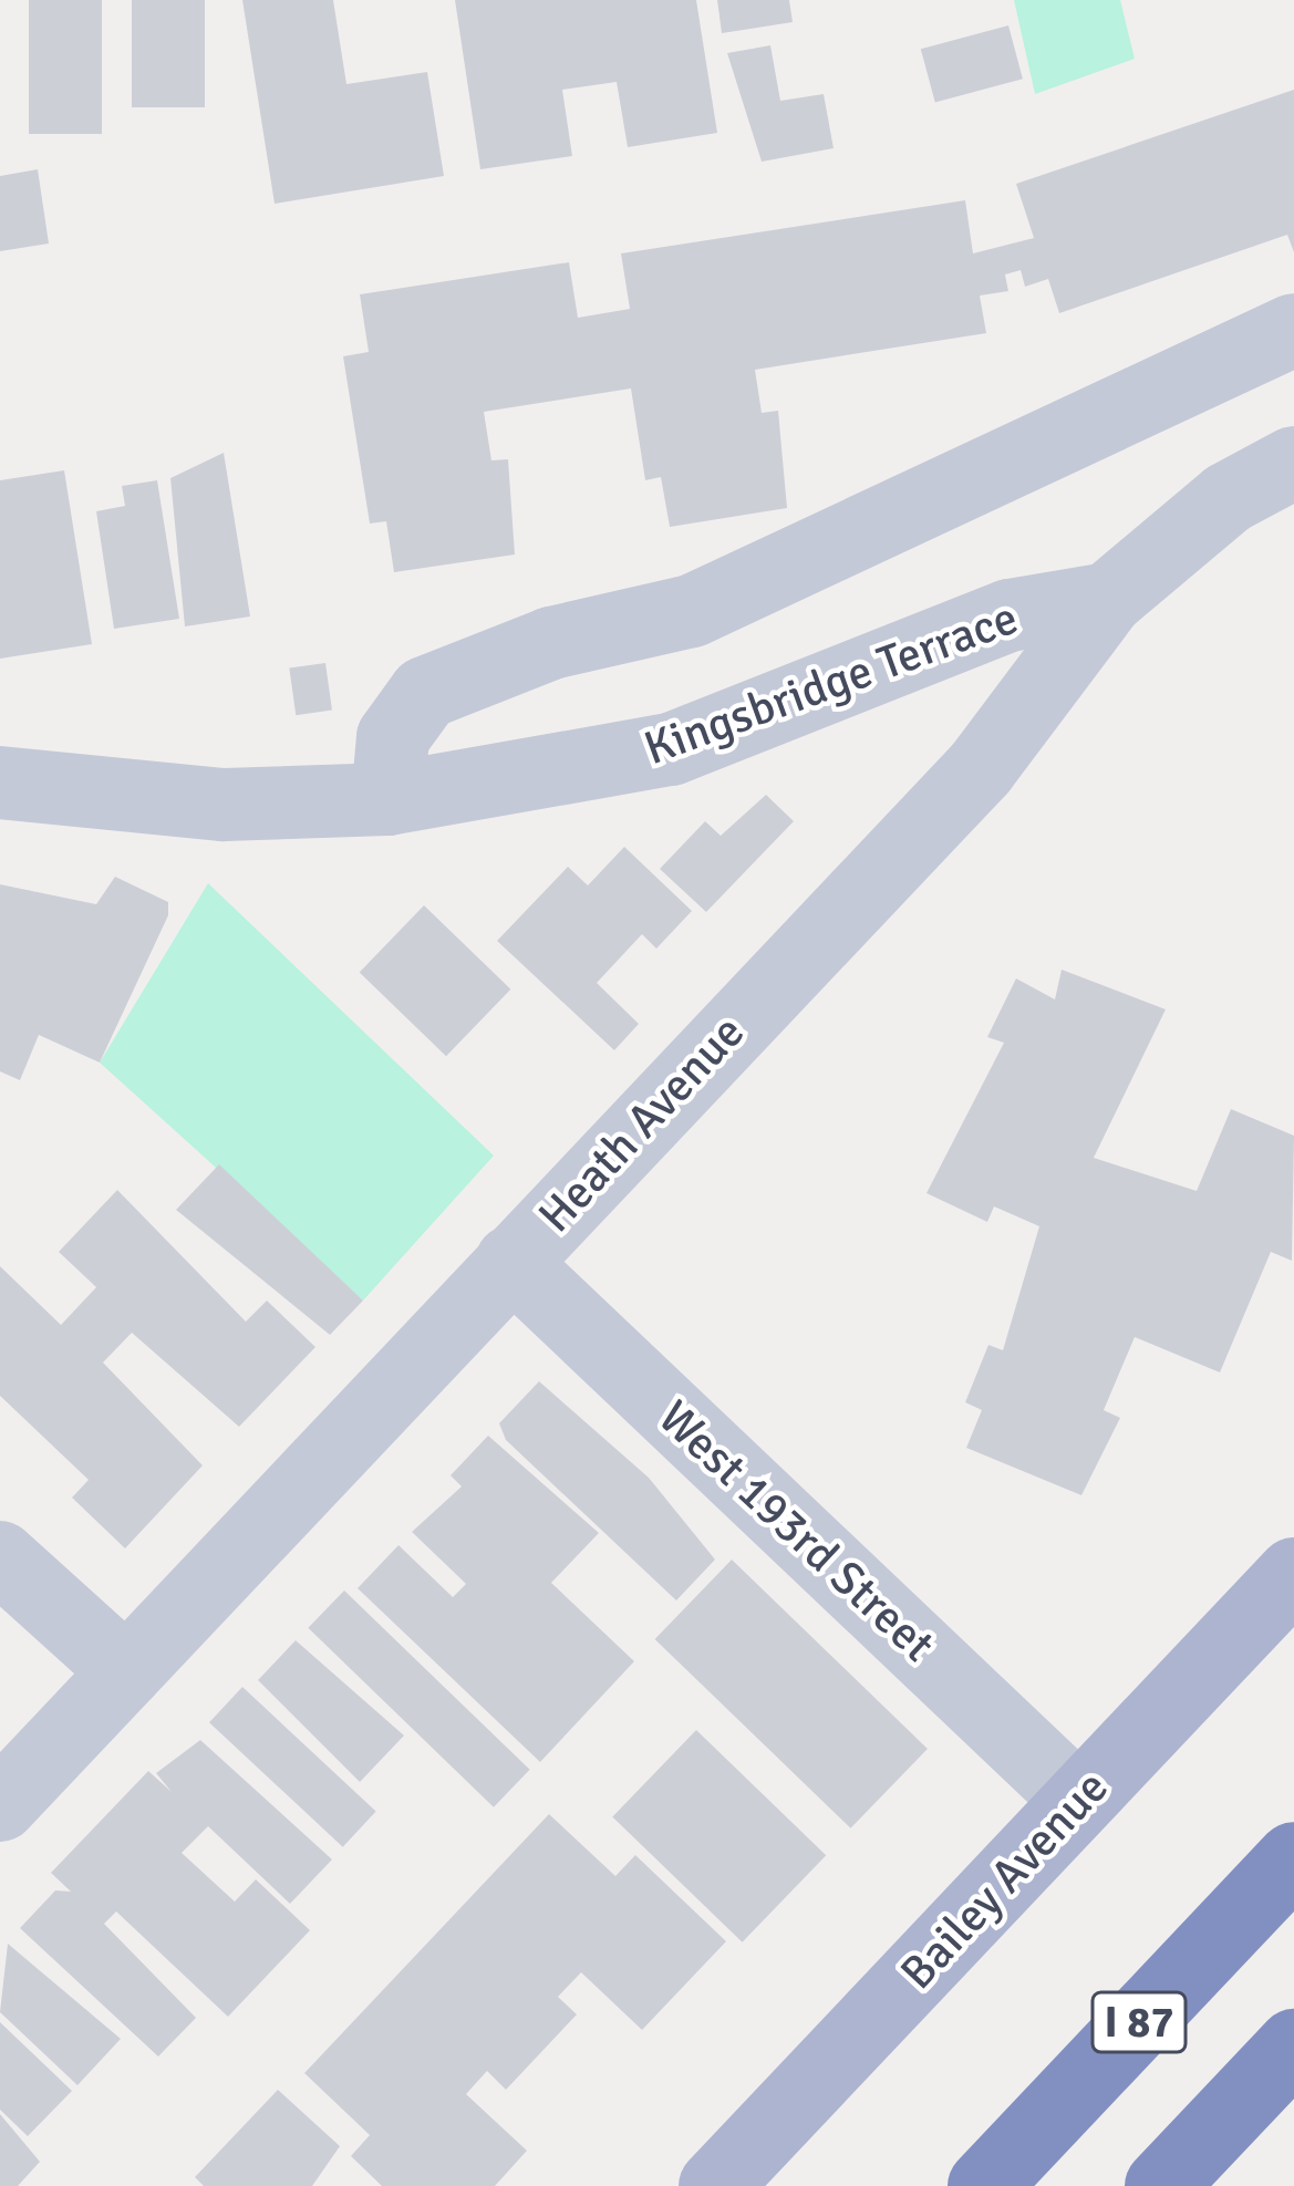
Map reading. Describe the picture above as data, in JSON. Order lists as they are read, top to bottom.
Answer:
{
  "streets": {
    "highway": ["I 87"],
    "main road": ["Bailey Avenue"],
    "street": ["Kingsbridge Terrace", "Heath Avenue", "West 193rd Street"]
  },
  "crossings": [
    ["Kingsbridge Terrace", "Heath Avenue"],
    ["Heath Avenue", "West 193rd Street"],
    ["West 193rd Street", "Bailey Avenue"]
  ]
}
